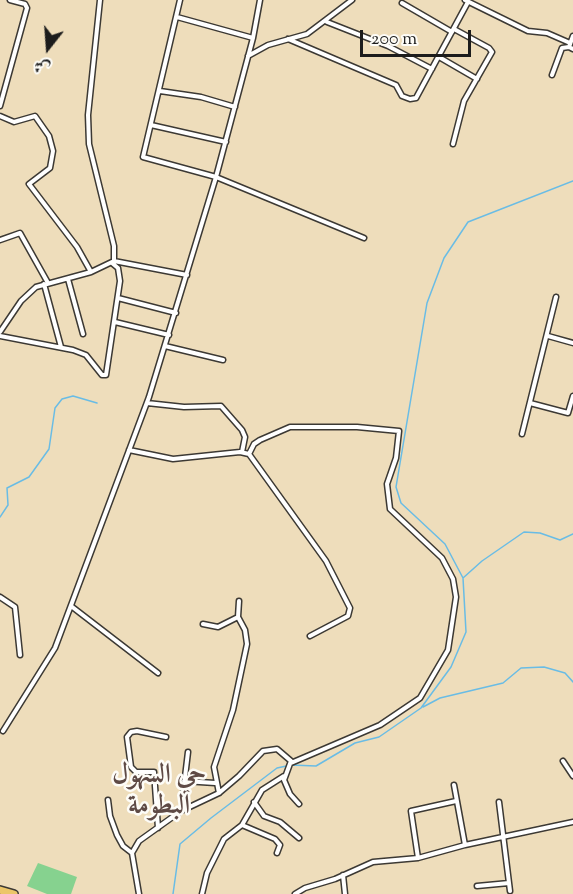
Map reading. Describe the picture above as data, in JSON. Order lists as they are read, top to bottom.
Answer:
{
  "districts": ["حي السهول البطومة"],
  "scale_bar": "200 m",
  "north": "bottom"
}
